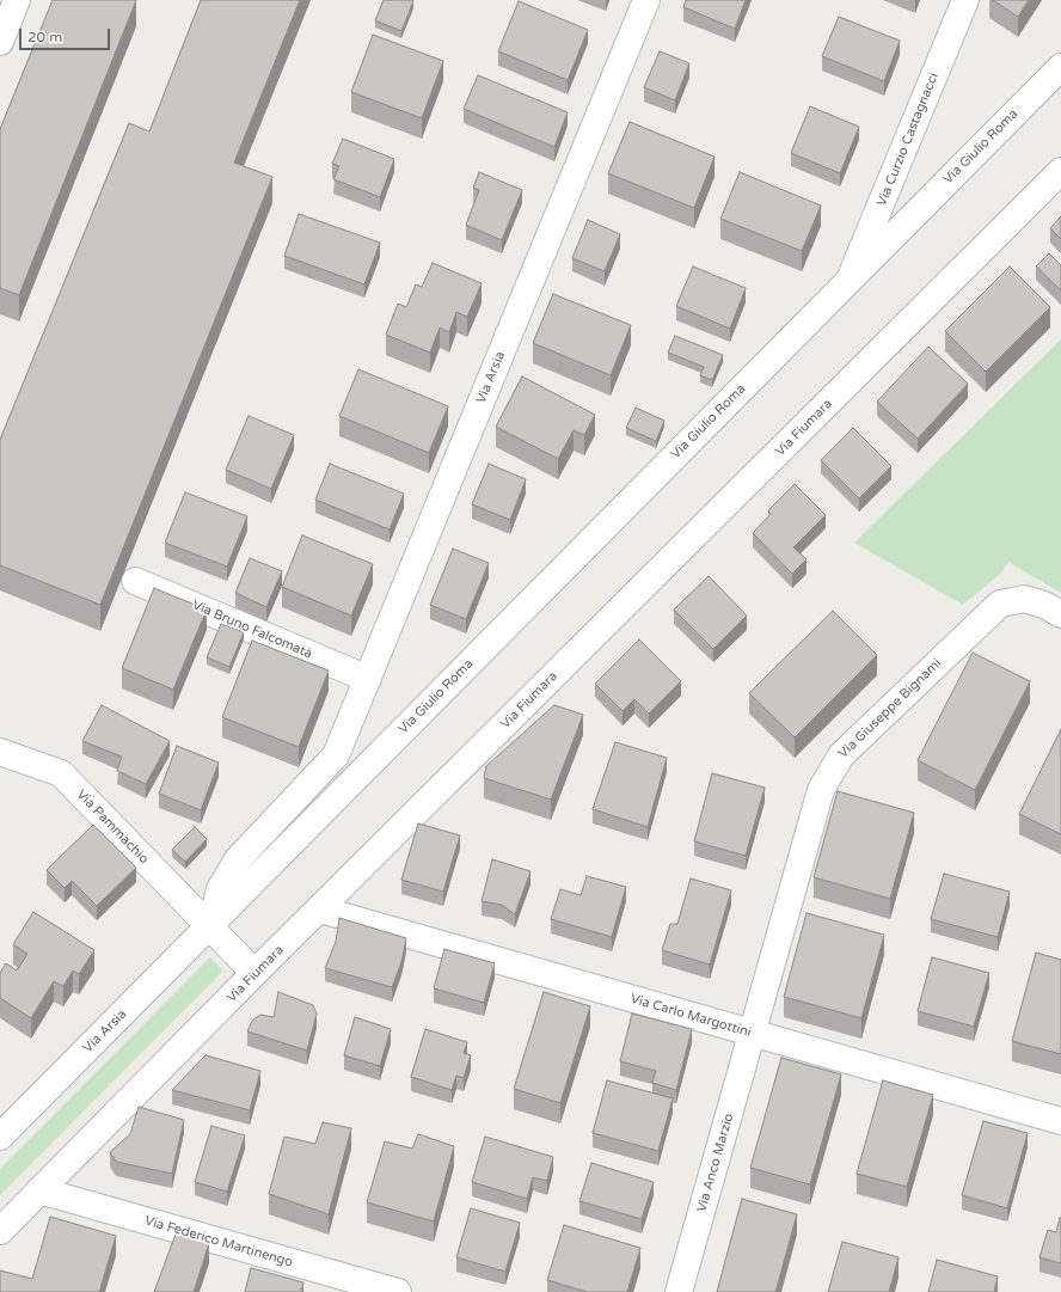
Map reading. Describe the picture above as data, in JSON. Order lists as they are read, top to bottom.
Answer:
{
  "streets": {
    "street": [
      "Via Curzio Castagnacci",
      "Via Giulio Roma",
      "Via Arsia",
      "Via Fiumara",
      "Via Bruno Falcomatà",
      "Via Giuseppe Bignami",
      "Via Pammachio",
      "Via Carlo Margottini",
      "Via Anco Marzio",
      "Via Federico Martinengo"
    ]
  },
  "crossings": [
    ["Via Curzio Castagnacci", "Via Giulio Roma"],
    ["Via Giulio Roma", "Via Arsia"],
    ["Via Arsia", "Via Bruno Falcomatà"],
    ["Via Arsia", "Via Pammachio"],
    ["Via Fiumara", "Via Pammachio"],
    ["Via Fiumara", "Via Carlo Margottini"],
    ["Via Fiumara", "Via Federico Martinengo"],
    ["Via Giuseppe Bignami", "Via Carlo Margottini"],
    ["Via Giuseppe Bignami", "Via Anco Marzio"],
    ["Via Carlo Margottini", "Via Anco Marzio"]
  ],
  "scale_bar": "20 m"
}
